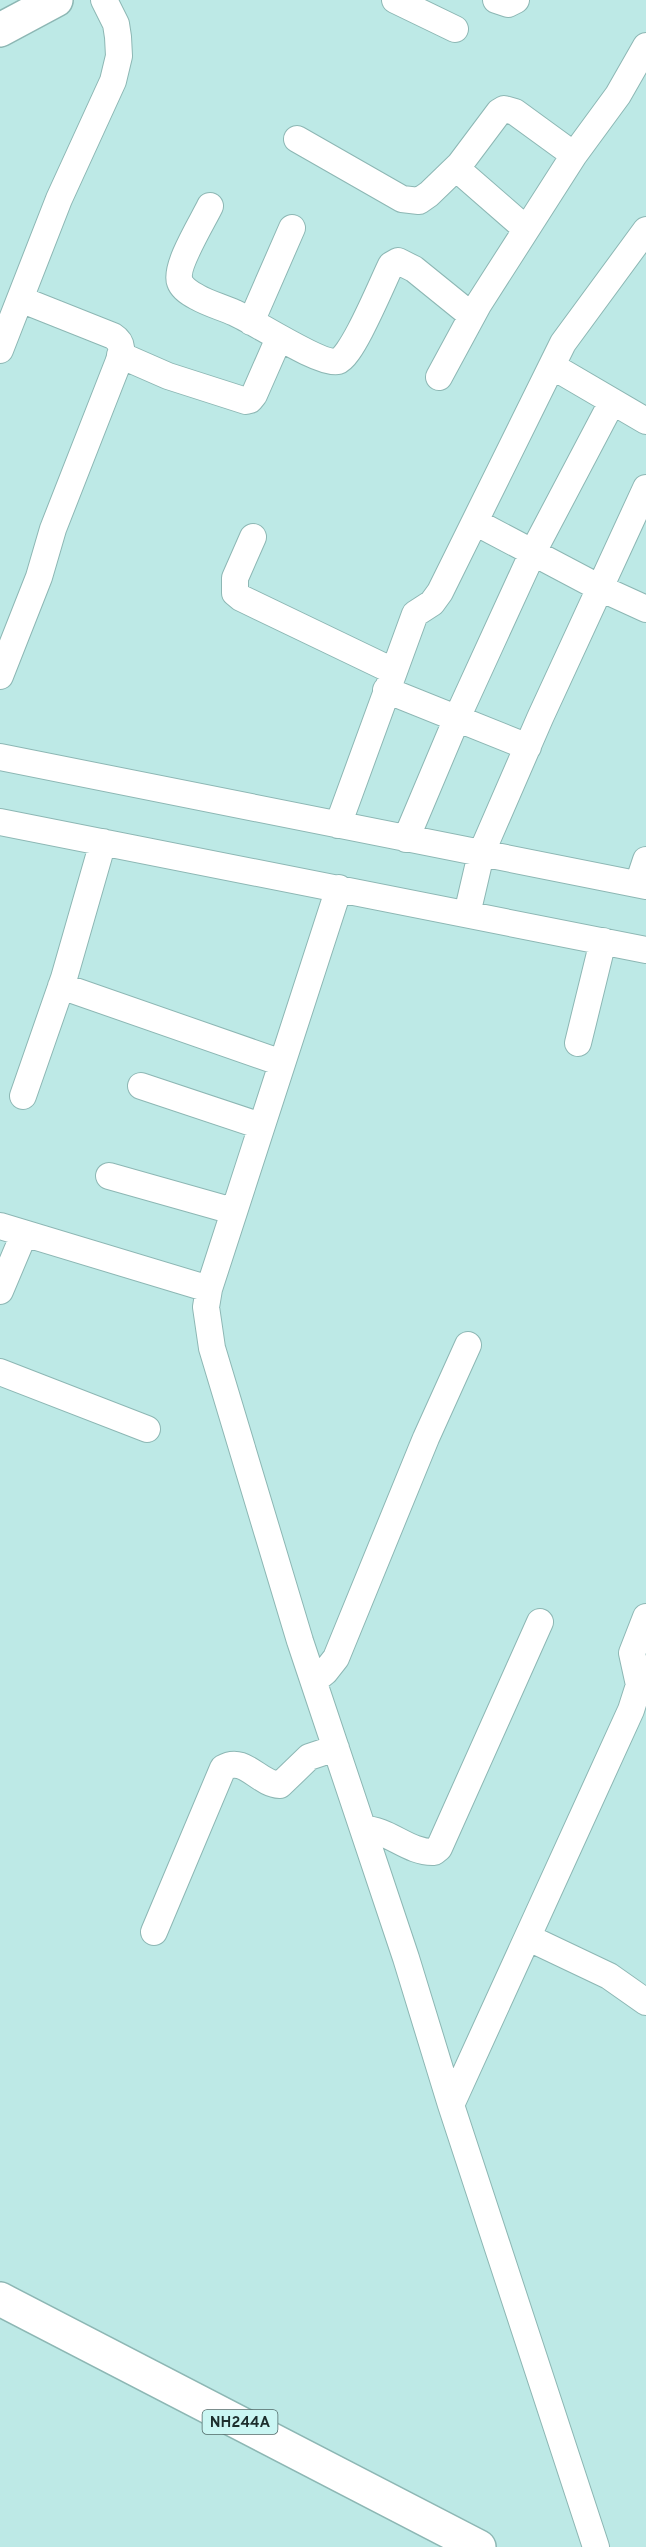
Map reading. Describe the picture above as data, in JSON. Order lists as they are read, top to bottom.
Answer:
{
  "streets": {
    "main road": ["NH244A"]
  }
}
